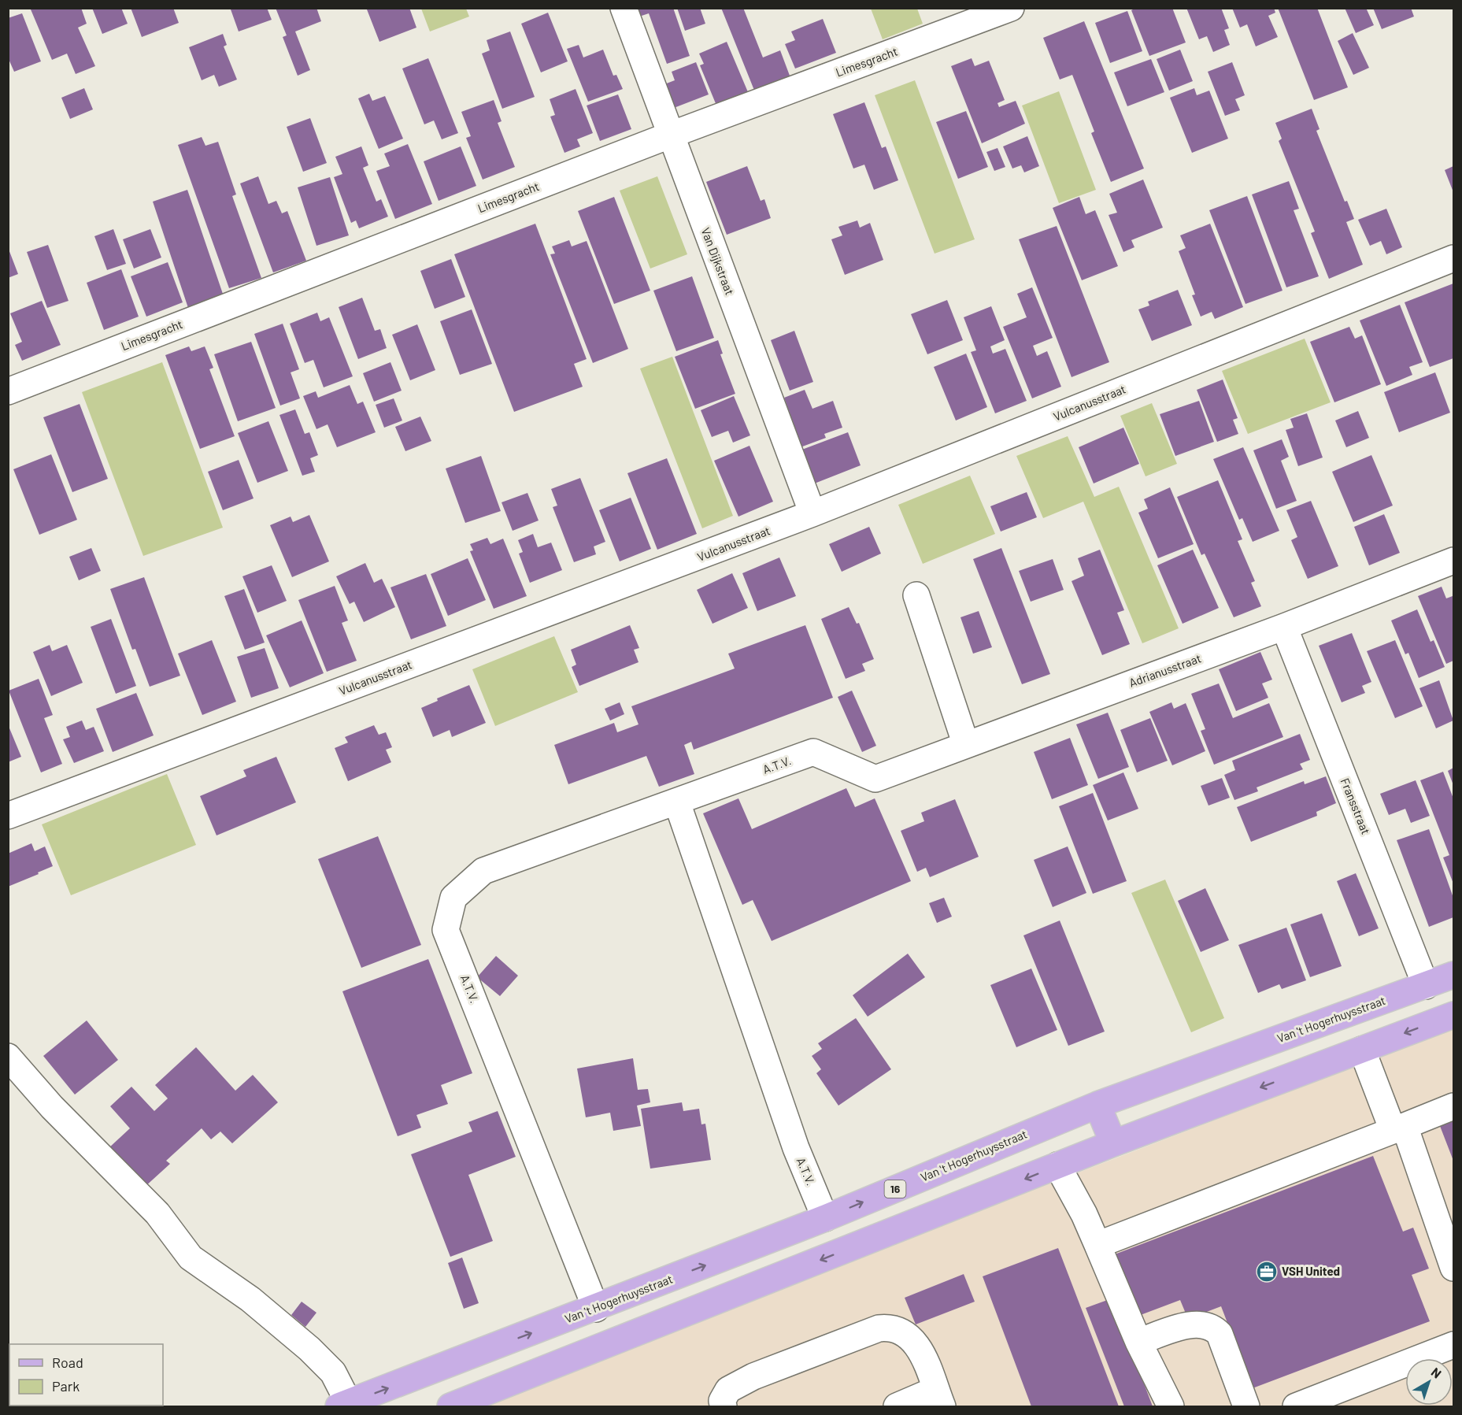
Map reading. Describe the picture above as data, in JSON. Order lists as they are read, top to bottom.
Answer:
{
  "streets": {
    "main road": ["Van 't Hogerhuysstraat", "16"],
    "street": [
      "Limesgracht",
      "Van Dijkstraat",
      "Vulcanusstraat",
      "Adrianusstraat",
      "A.T.V.",
      "Fransstraat"
    ]
  },
  "crossings": [
    ["Limesgracht", "Van Dijkstraat"],
    ["Van Dijkstraat", "Vulcanusstraat"],
    ["Adrianusstraat", "A.T.V."],
    ["Adrianusstraat", "Fransstraat"],
    ["A.T.V.", "Van 't Hogerhuysstraat"],
    ["Fransstraat", "Van 't Hogerhuysstraat"]
  ],
  "places": {
    "office": ["VSH United"]
  },
  "legend": ["Road", "Park"],
  "north": "top right"
}
